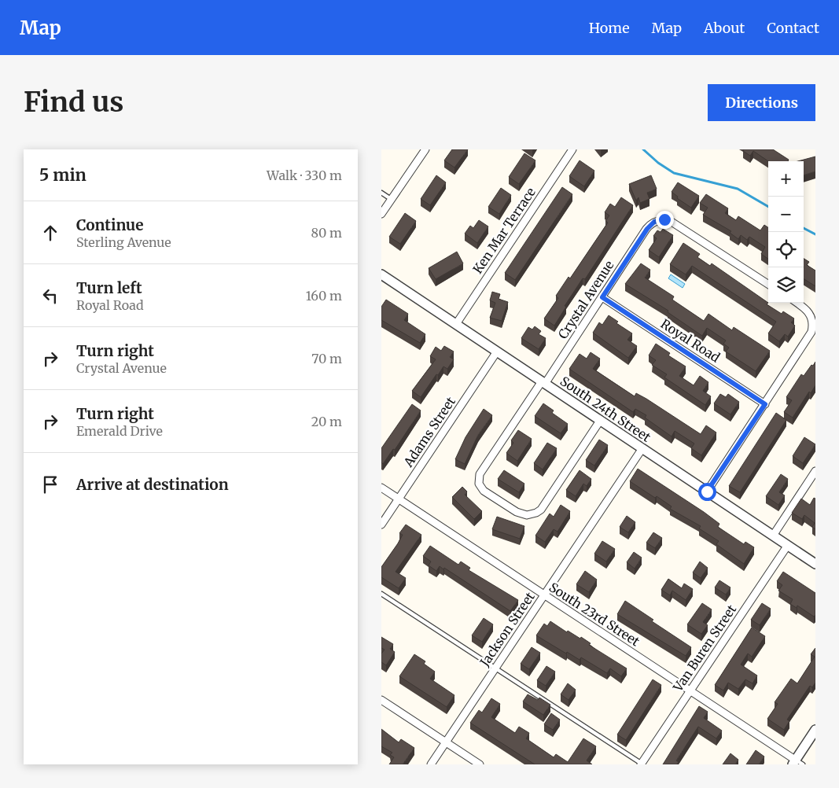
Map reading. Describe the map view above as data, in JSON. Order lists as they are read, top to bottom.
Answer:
{
  "streets": {
    "street": [
      "Ken Mar Terrace",
      "Crystal Avenue",
      "Royal Road",
      "South 24th Street",
      "Adams Street",
      "South 23rd Street",
      "Jackson Street",
      "Van Buren Street"
    ]
  },
  "crossings": [
    ["Ken Mar Terrace", "South 24th Street"],
    ["Crystal Avenue", "Royal Road"],
    ["Crystal Avenue", "South 24th Street"],
    ["South 24th Street", "Adams Street"],
    ["South 24th Street", "Jackson Street"],
    ["South 24th Street", "Van Buren Street"],
    ["Adams Street", "South 23rd Street"],
    ["South 23rd Street", "Jackson Street"],
    ["South 23rd Street", "Van Buren Street"]
  ],
  "page": {
    "header": "Map",
    "nav": [
      "Home",
      "Map",
      "About",
      "Contact"
    ],
    "buttons": "Directions",
    "title": "Find us",
    "heading": ["5 min", "Walk · 330 m"],
    "map_buttons": ["+", "−"],
    "list": [
      ["Continue", "Sterling Avenue", "80 m"],
      ["Turn left", "Royal Road", "160 m"],
      ["Turn right", "Crystal Avenue", "70 m"],
      ["Turn right", "Emerald Drive", "20 m"],
      "Arrive at destination"
    ]
  }
}
